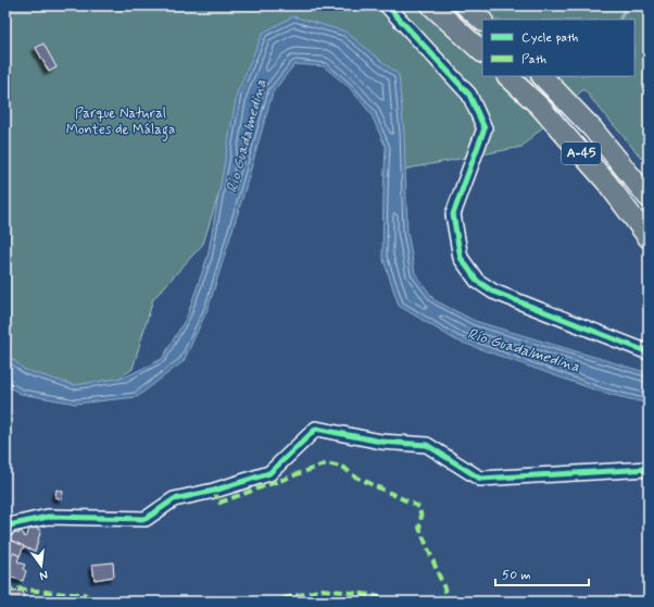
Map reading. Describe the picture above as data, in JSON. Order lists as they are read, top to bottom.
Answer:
{
  "streets": {
    "highway": ["A-45"]
  },
  "water": ["Río Guadalmedina"],
  "parks": ["Parque Natural Montes de Málaga"],
  "legend": ["Cycle path", "Path"],
  "scale_bar": "50 m",
  "north": "bottom"
}
